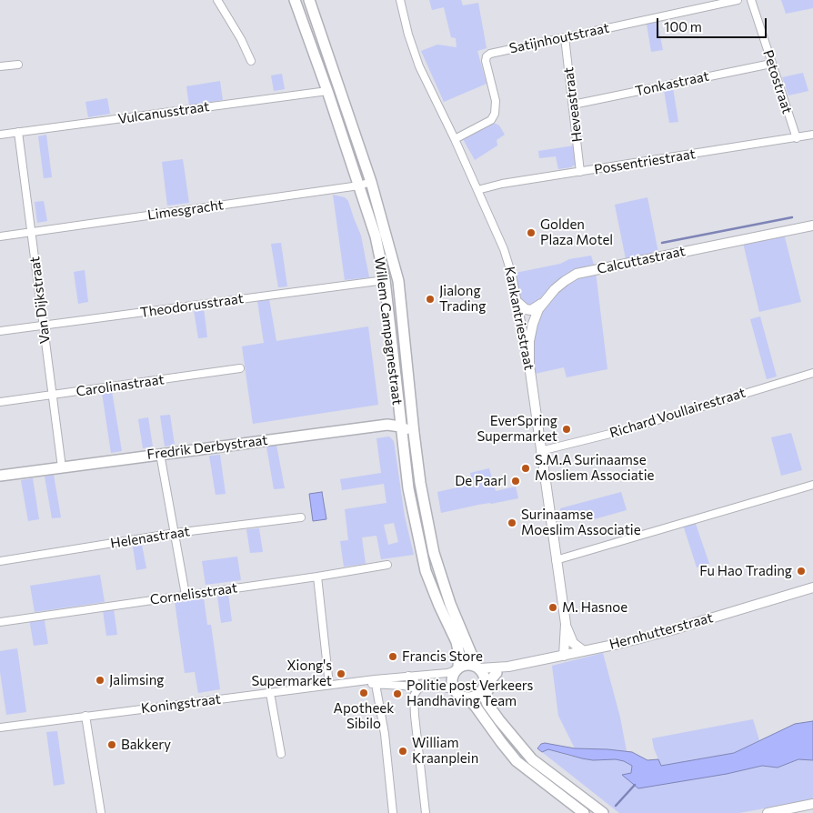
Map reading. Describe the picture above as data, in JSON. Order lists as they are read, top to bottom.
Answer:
{
  "streets": {
    "main road": ["Willem Campagnestraat", "Fredrik Derbystraat"],
    "street": [
      "Satijnhoutstraat",
      "Petostraat",
      "Tonkastraat",
      "Heveastraat",
      "Vulcanusstraat",
      "Possentriestraat",
      "Limesgracht",
      "Calcuttastraat",
      "Van Dijkstraat",
      "Theodorusstraat",
      "Kankantriestraat",
      "Carolinastraat",
      "Richard Voullairestraat",
      "Helenastraat",
      "Cornelisstraat",
      "Hernhutterstraat",
      "Koningstraat"
    ]
  },
  "crossings": [
    ["Satijnhoutstraat", "Heveastraat"],
    ["Satijnhoutstraat", "Kankantriestraat"],
    ["Petostraat", "Tonkastraat"],
    ["Petostraat", "Possentriestraat"],
    ["Tonkastraat", "Heveastraat"],
    ["Heveastraat", "Possentriestraat"],
    ["Vulcanusstraat", "Van Dijkstraat"],
    ["Vulcanusstraat", "Willem Campagnestraat"],
    ["Possentriestraat", "Kankantriestraat"],
    ["Limesgracht", "Van Dijkstraat"],
    ["Limesgracht", "Willem Campagnestraat"],
    ["Calcuttastraat", "Kankantriestraat"],
    ["Van Dijkstraat", "Theodorusstraat"],
    ["Van Dijkstraat", "Carolinastraat"],
    ["Van Dijkstraat", "Fredrik Derbystraat"],
    ["Theodorusstraat", "Willem Campagnestraat"],
    ["Kankantriestraat", "Richard Voullairestraat"],
    ["Kankantriestraat", "Hernhutterstraat"],
    ["Willem Campagnestraat", "Fredrik Derbystraat"],
    ["Willem Campagnestraat", "Hernhutterstraat"],
    ["Willem Campagnestraat", "Koningstraat"],
    ["Hernhutterstraat", "Koningstraat"]
  ],
  "places": [
    "Golden Plaza Motel",
    "Jialong Trading",
    "EverSpring Supermarket",
    "S.M.A Surinaamse Mosliem Associatie",
    "De Paarl",
    "Surinaamse Moeslim Associatie",
    "Fu Hao Trading",
    "M. Hasnoe",
    "Francis Store",
    "Xiong's Supermarket",
    "Jalimsing",
    "Apotheek Sibilo",
    "Politie post Verkeers Handhaving Team",
    "Bakkery",
    "William Kraanplein"
  ],
  "scale_bar": "100 m"
}
